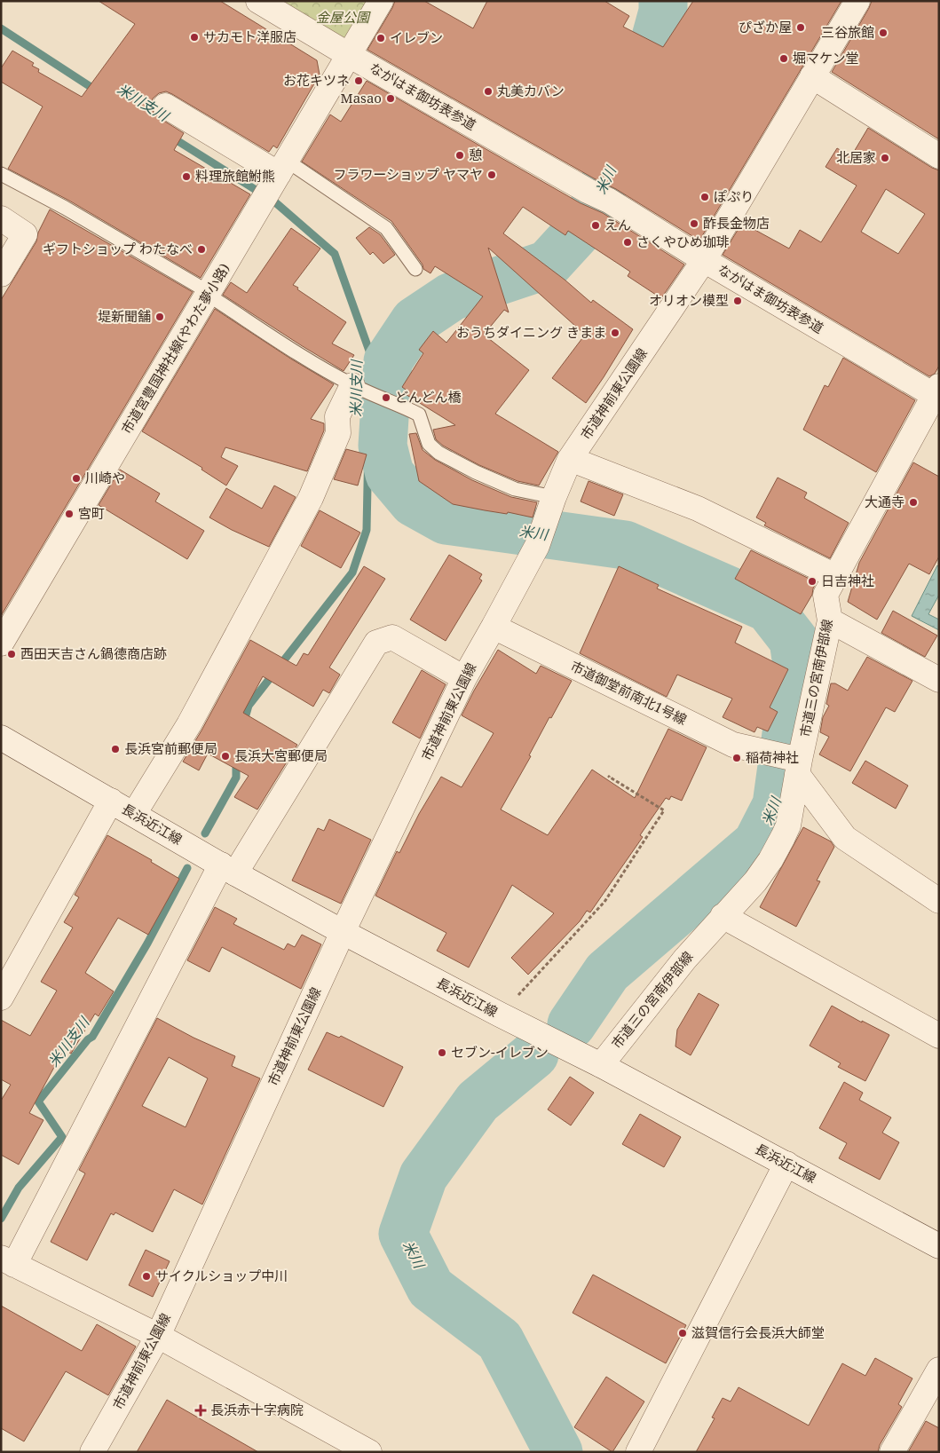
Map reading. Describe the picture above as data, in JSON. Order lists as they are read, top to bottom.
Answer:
{
  "streets": {
    "street": [
      "ながはま御坊表参道",
      "市道宮豊国神社線(やわた夢小路)",
      "市道神前東公園線",
      "市道三の宮南伊部線",
      "市道御堂前南北1号線",
      "長浜近江線"
    ]
  },
  "crossings": [
    ["ながはま御坊表参道", "市道宮豊国神社線(やわた夢小路)"],
    ["ながはま御坊表参道", "市道神前東公園線"],
    ["ながはま御坊表参道", "市道三の宮南伊部線"],
    ["市道神前東公園線", "市道御堂前南北1号線"],
    ["市道神前東公園線", "長浜近江線"],
    ["市道三の宮南伊部線", "市道御堂前南北1号線"],
    ["市道三の宮南伊部線", "長浜近江線"]
  ],
  "water": ["米川支川", "米川"],
  "parks": ["金屋公園"],
  "places": {
    "other": [
      "ぴざか屋",
      "三谷旅館",
      "サカモト洋服店",
      "イレブン",
      "堀マケン堂",
      "お花キツネ",
      "丸美カバン",
      "Masao",
      "憩",
      "北居家",
      "フラワーショップ ヤマヤ",
      "料理旅館鮒熊",
      "ぽぷり",
      "酢長金物店",
      "えん",
      "さくやひめ珈琲",
      "ギフトショップ わたなべ",
      "オリオン模型",
      "堤新聞舗",
      "おうちダイニング きまま",
      "どんどん橋",
      "川崎や",
      "大通寺",
      "宮町",
      "日吉神社",
      "西田天吉さん鍋德商店跡",
      "長浜宮前郵便局",
      "長浜大宮郵便局",
      "稲荷神社",
      "セブン-イレブン",
      "サイクルショップ中川",
      "滋賀信行会長浜大師堂"
    ],
    "health": ["長浜赤十字病院"]
  }
}
